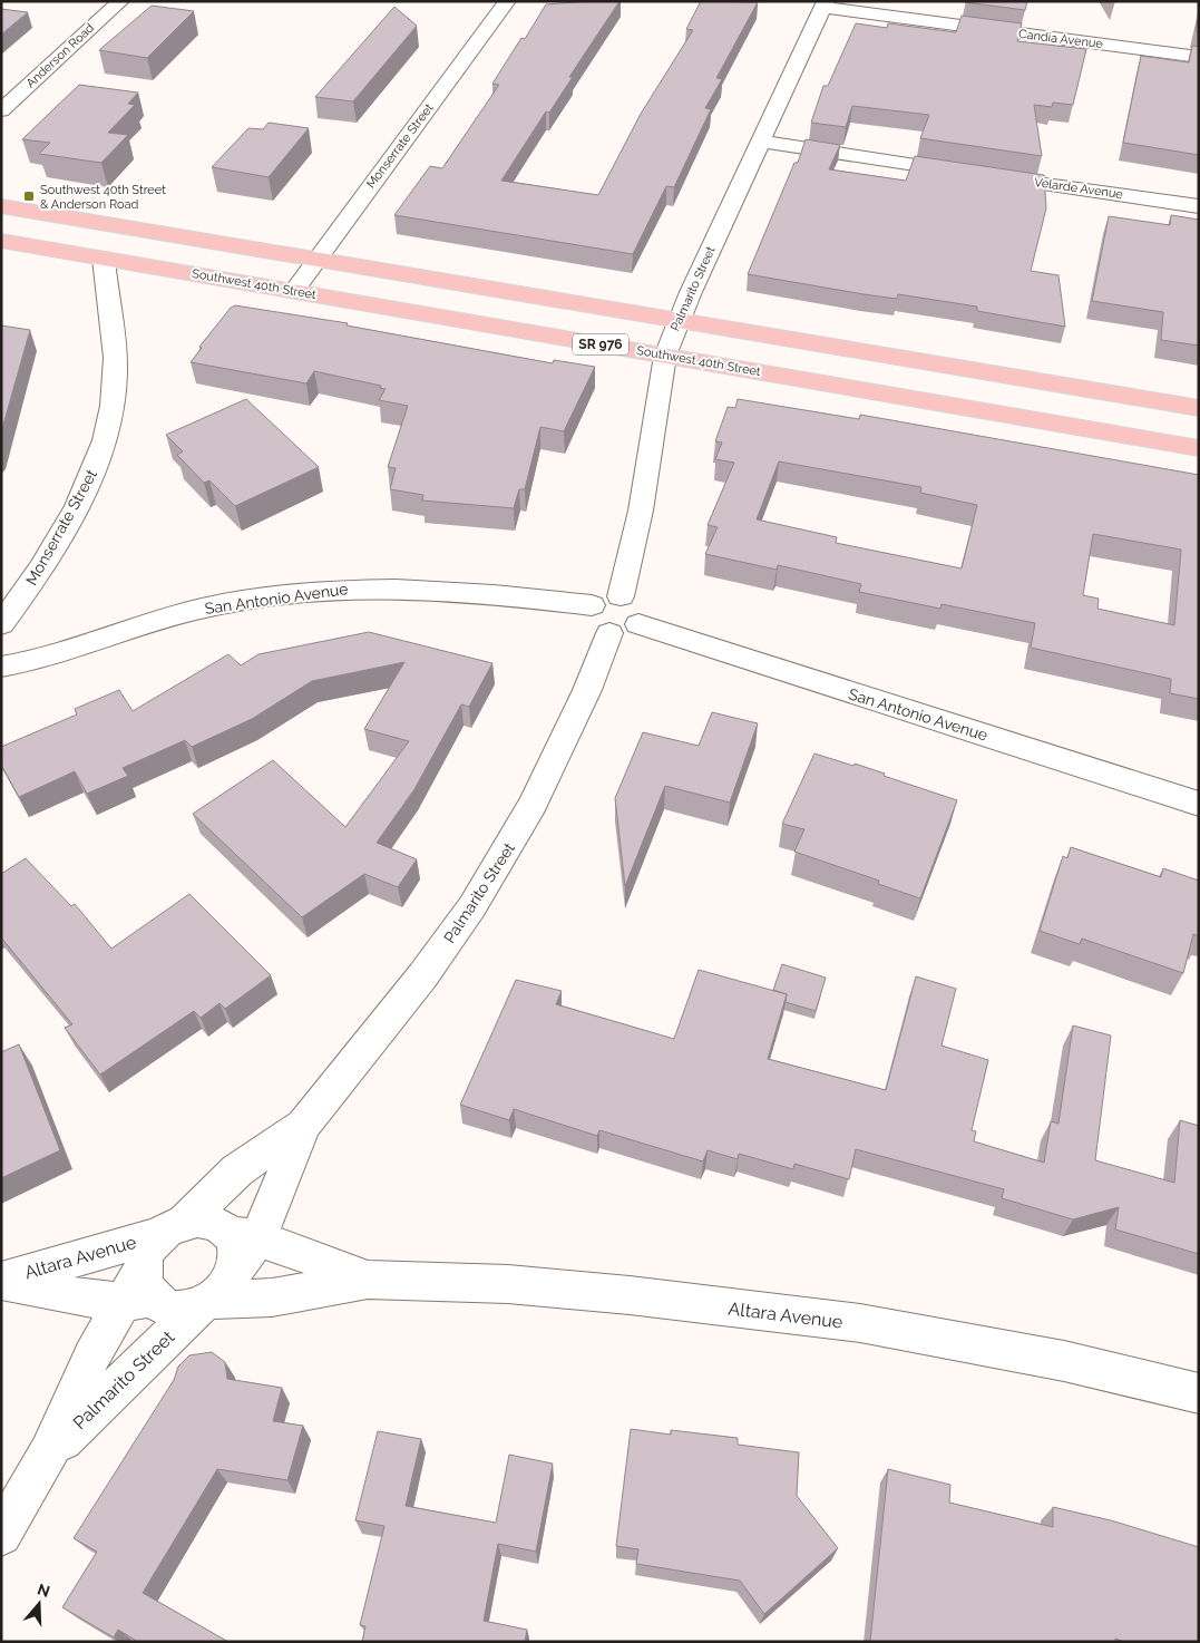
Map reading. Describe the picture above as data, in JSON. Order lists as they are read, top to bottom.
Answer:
{
  "streets": {
    "main road": ["Southwest 40th Street", "SR 976"],
    "street": [
      "Candia Avenue",
      "Anderson Road",
      "Monserrate Street",
      "Velarde Avenue",
      "Palmarito Street",
      "San Antonio Avenue",
      "Altara Avenue"
    ]
  },
  "crossings": [
    ["Candia Avenue", "Palmarito Street"],
    ["Monserrate Street", "Southwest 40th Street"],
    ["Monserrate Street", "SR 976"],
    ["Southwest 40th Street", "Palmarito Street"],
    ["Palmarito Street", "SR 976"],
    ["Palmarito Street", "San Antonio Avenue"],
    ["Palmarito Street", "Altara Avenue"]
  ],
  "places": {
    "transit": ["Southwest 40th Street & Anderson Road"]
  },
  "north": "top"
}
